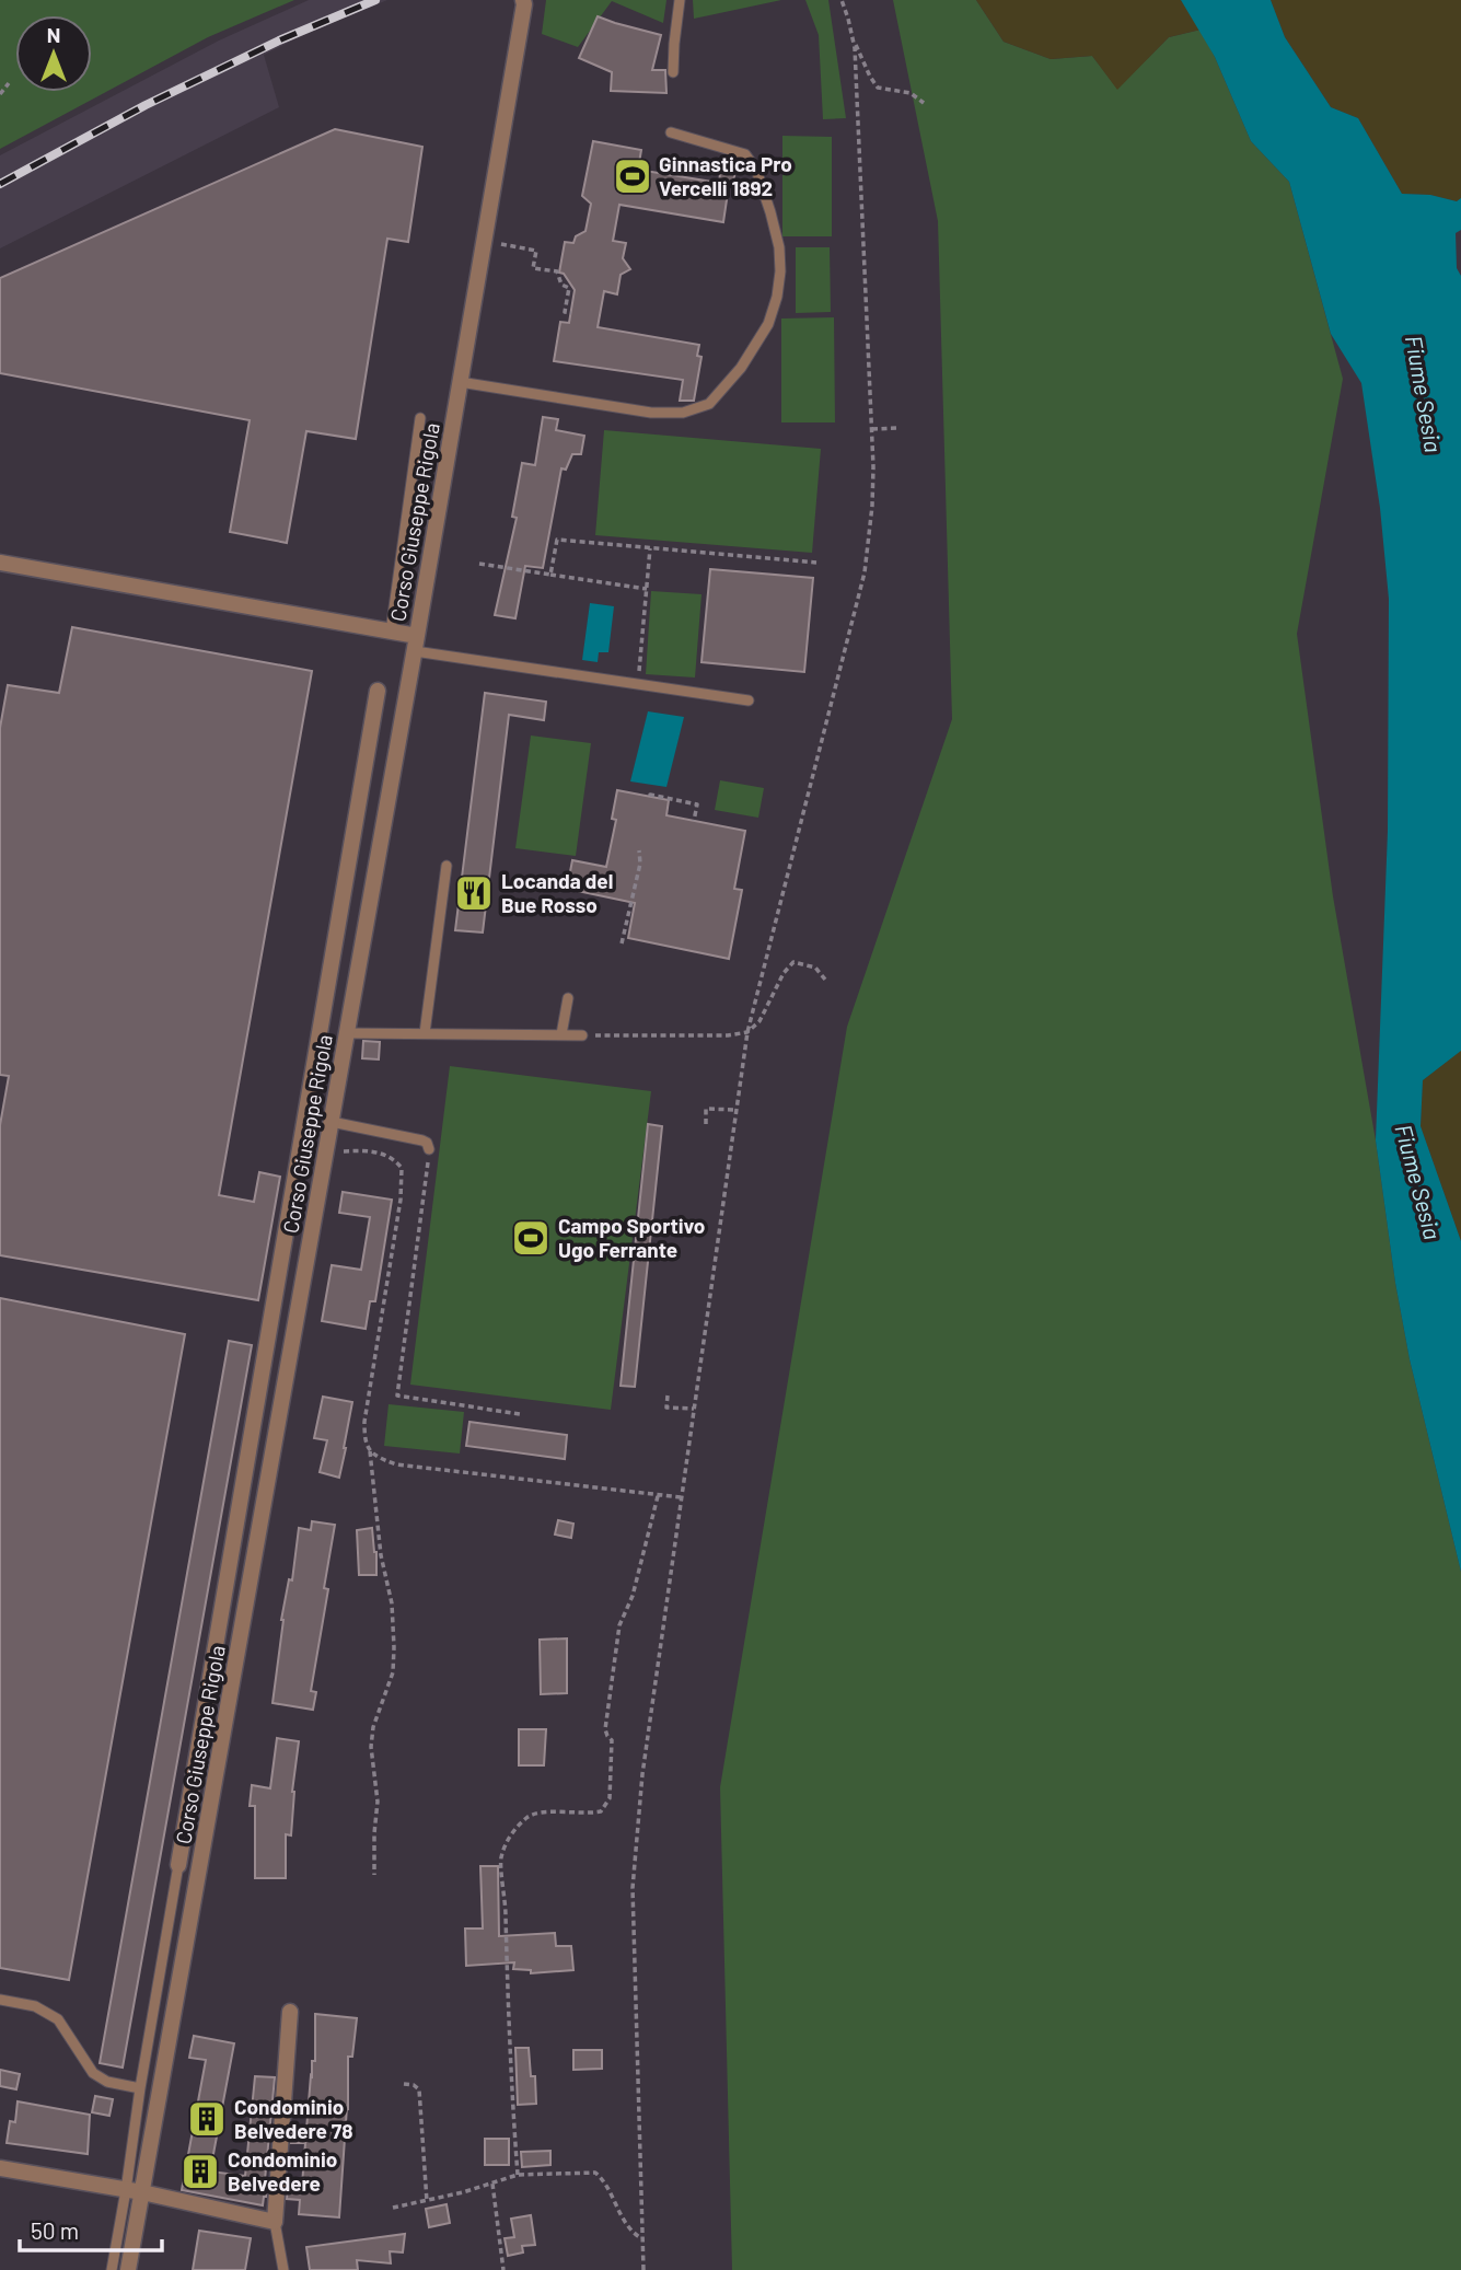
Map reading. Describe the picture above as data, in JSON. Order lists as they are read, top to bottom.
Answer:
{
  "streets": {
    "street": ["Corso Giuseppe Rigola"]
  },
  "water": ["Fiume Sesia"],
  "places": {
    "sports": ["Ginnastica Pro Vercelli 1892", "Campo Sportivo Ugo Ferrante"],
    "restaurant": ["Locanda del Bue Rosso"],
    "building": ["Condominio Belvedere 78", "Condominio Belvedere"]
  },
  "scale_bar": "50 m",
  "north": "top"
}
